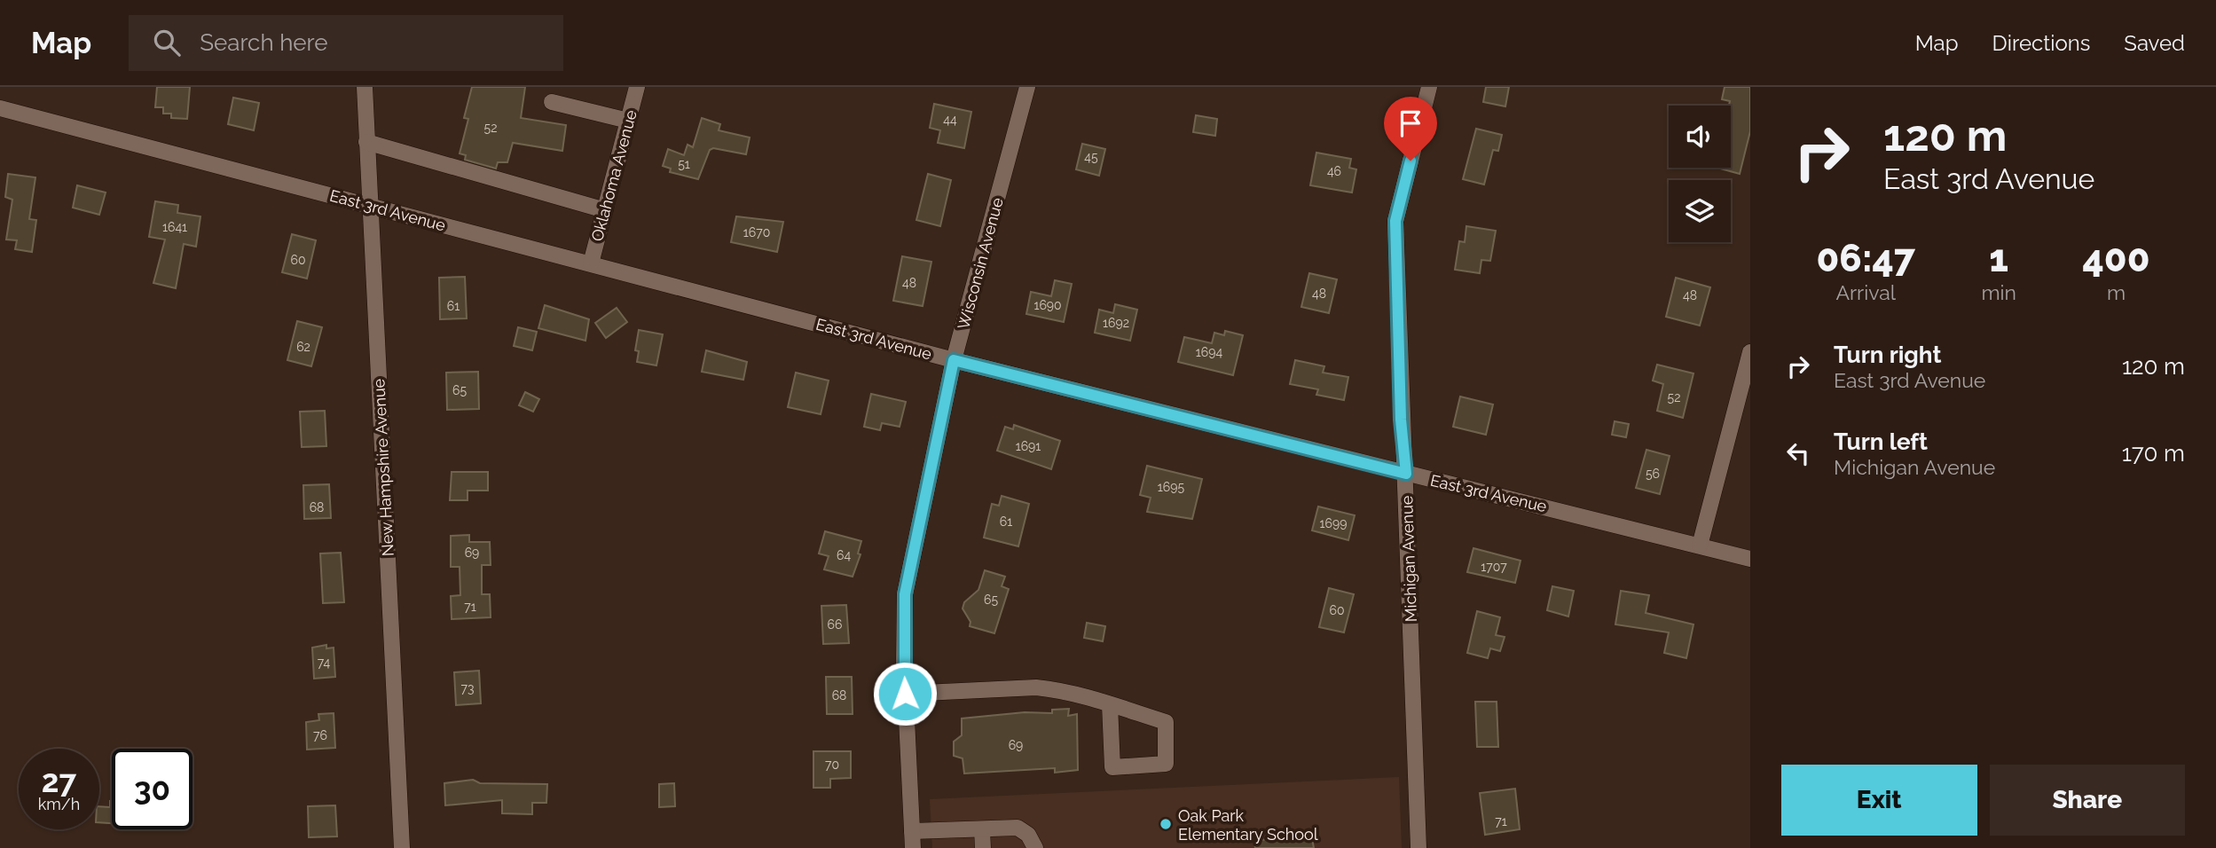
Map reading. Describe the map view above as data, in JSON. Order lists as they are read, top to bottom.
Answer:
{
  "streets": {
    "street": [
      "Oklahoma Avenue",
      "East 3rd Avenue",
      "Wisconsin Avenue",
      "New Hampshire Avenue",
      "Michigan Avenue"
    ]
  },
  "crossings": [
    ["Oklahoma Avenue", "East 3rd Avenue"],
    ["East 3rd Avenue", "Wisconsin Avenue"],
    ["East 3rd Avenue", "New Hampshire Avenue"],
    ["East 3rd Avenue", "Michigan Avenue"]
  ],
  "places": ["Oak Park Elementary School"],
  "house_numbers": [
    "44",
    "52",
    "45",
    "51",
    "46",
    "1641",
    "1670",
    "60",
    "48",
    "48",
    "48",
    "1690",
    "61",
    "1692",
    "62",
    "1694",
    "65",
    "52",
    "1691",
    "56",
    "1695",
    "68",
    "61",
    "1699",
    "69",
    "64",
    "1707",
    "65",
    "71",
    "60",
    "66",
    "74",
    "73",
    "68",
    "76",
    "69",
    "70",
    "71"
  ],
  "page": {
    "header": "Map",
    "search": "Search here",
    "nav": ["Map", "Directions", "Saved"],
    "turn": ["120 m", "East 3rd Avenue"],
    "eta": [
      "06:47",
      "Arrival",
      "1",
      "min",
      "400",
      "m"
    ],
    "list": [
      {
        "name": "Turn right",
        "note": "East 3rd Avenue",
        "value": "120 m"
      },
      {
        "name": "Turn left",
        "note": "Michigan Avenue",
        "value": "170 m"
      }
    ],
    "speed": "27 km/h",
    "limit": "30",
    "buttons": ["Exit", "Share"]
  }
}
